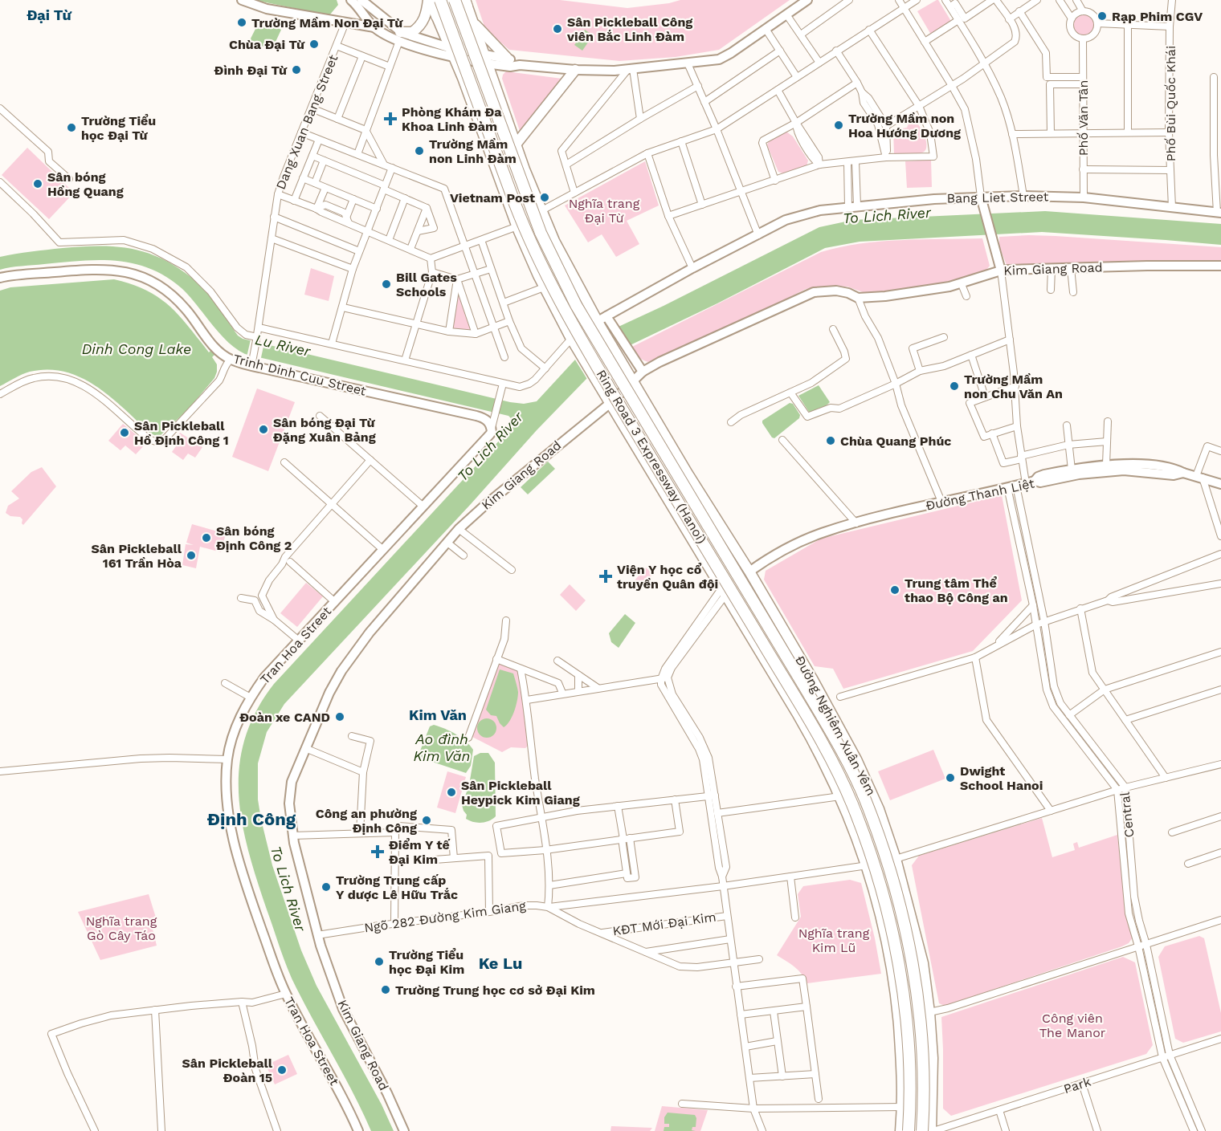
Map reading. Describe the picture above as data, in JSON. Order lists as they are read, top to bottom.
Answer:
{
  "streets": {
    "highway": ["Ring Road 3 Expressway (Hanoi)"],
    "main road": [
      "Bang Liet Street",
      "Kim Giang Road",
      "Trinh Dinh Cuu Street",
      "Đường Thanh Liệt",
      "Tran Hoa Street",
      "Đường Nghiêm Xuân Yêm"
    ],
    "street": [
      "Phố Bùi Quốc Khái",
      "Phố Văn Tân",
      "Dang Xuan Bang Street",
      "Central",
      "Ngõ 282 Đường Kim Giang",
      "KĐT Mới Đại Kim",
      "Park"
    ]
  },
  "crossings": [
    ["Phố Bùi Quốc Khái", "Bang Liet Street"],
    ["Phố Văn Tân", "Bang Liet Street"],
    ["Dang Xuan Bang Street", "Trinh Dinh Cuu Street"],
    ["Bang Liet Street", "Đường Nghiêm Xuân Yêm"],
    ["Kim Giang Road", "Đường Nghiêm Xuân Yêm"],
    ["Kim Giang Road", "Ngõ 282 Đường Kim Giang"],
    ["Trinh Dinh Cuu Street", "Tran Hoa Street"],
    ["Đường Thanh Liệt", "Đường Nghiêm Xuân Yêm"],
    ["Đường Thanh Liệt", "Central"],
    ["Đường Nghiêm Xuân Yêm", "Park"],
    ["Central", "Park"],
    ["Ngõ 282 Đường Kim Giang", "KĐT Mới Đại Kim"]
  ],
  "districts": [
    "Đại Từ",
    "Kim Văn",
    "Định Công",
    "Ke Lu"
  ],
  "water": [
    "To Lich River",
    "Lu River",
    "Dinh Cong Lake",
    "Ao đình Kim Văn"
  ],
  "parks": [
    "Nghĩa trang Đại Từ",
    "Nghĩa trang Gò Cây Táo",
    "Nghĩa trang Kim Lũ",
    "Công viên The Manor"
  ],
  "places": {
    "other": [
      "Rạp Phim CGV",
      "Trường Mầm Non Đại Từ",
      "Sân Pickleball Công viên Bắc Linh Đàm",
      "Chùa Đại Từ",
      "Đình Đại Từ",
      "Trường Mầm non Hoa Hướng Dương",
      "Trường Tiểu học Đại Từ",
      "Trường Mầm non Linh Đàm",
      "Sân bóng Hồng Quang",
      "Vietnam Post",
      "Bill Gates Schools",
      "Trường Mầm non Chu Văn An",
      "Sân bóng Đại Từ Đặng Xuân Bảng",
      "Sân Pickleball Hồ Định Công 1",
      "Chùa Quang Phúc",
      "Sân bóng Định Công 2",
      "Sân Pickleball 161 Trần Hòa",
      "Trung tâm Thể thao Bộ Công an",
      "Đoàn xe CAND",
      "Dwight School Hanoi",
      "Sân Pickleball Heypick Kim Giang",
      "Công an phường Định Công",
      "Trường Trung cấp Y dược Lê Hữu Trắc",
      "Trường Tiểu học Đại Kim",
      "Trường Trung học cơ sở Đại Kim",
      "Sân Pickleball Đoàn 15"
    ],
    "health": ["Phòng Khám Đa Khoa Linh Đàm", "Viện Y học cổ truyền Quân đội", "Điểm Y tế Đại Kim"]
  }
}
